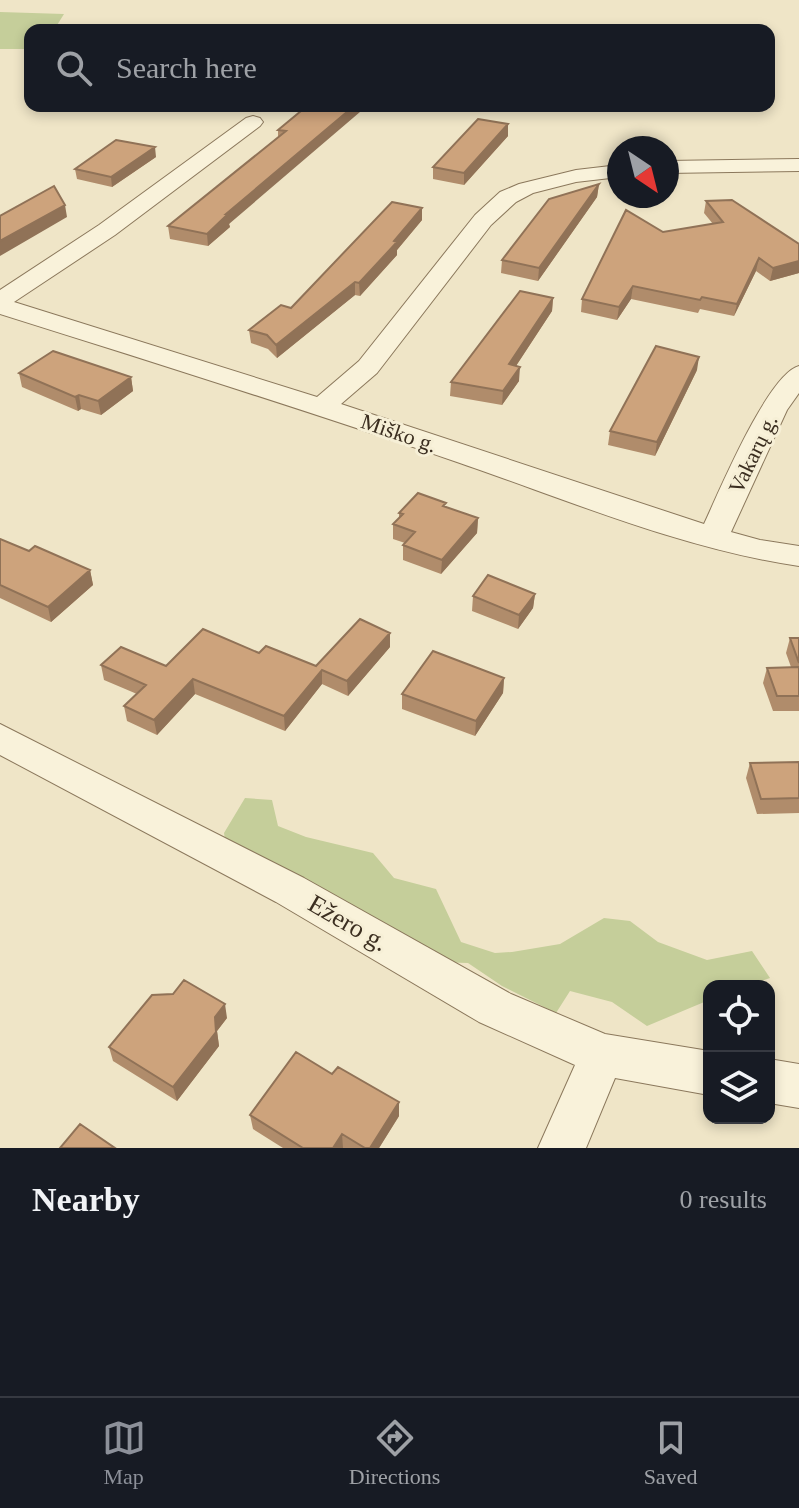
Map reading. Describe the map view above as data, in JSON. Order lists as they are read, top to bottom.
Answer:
{
  "streets": {
    "street": ["Miško g.", "Vakarų g.", "Ežero g."]
  },
  "crossings": [
    ["Miško g.", "Vakarų g."]
  ],
  "north": "bottom right",
  "page": {
    "search": "Search here",
    "heading": ["Nearby", "0 results"],
    "nav": ["Map", "Directions", "Saved"]
  }
}
